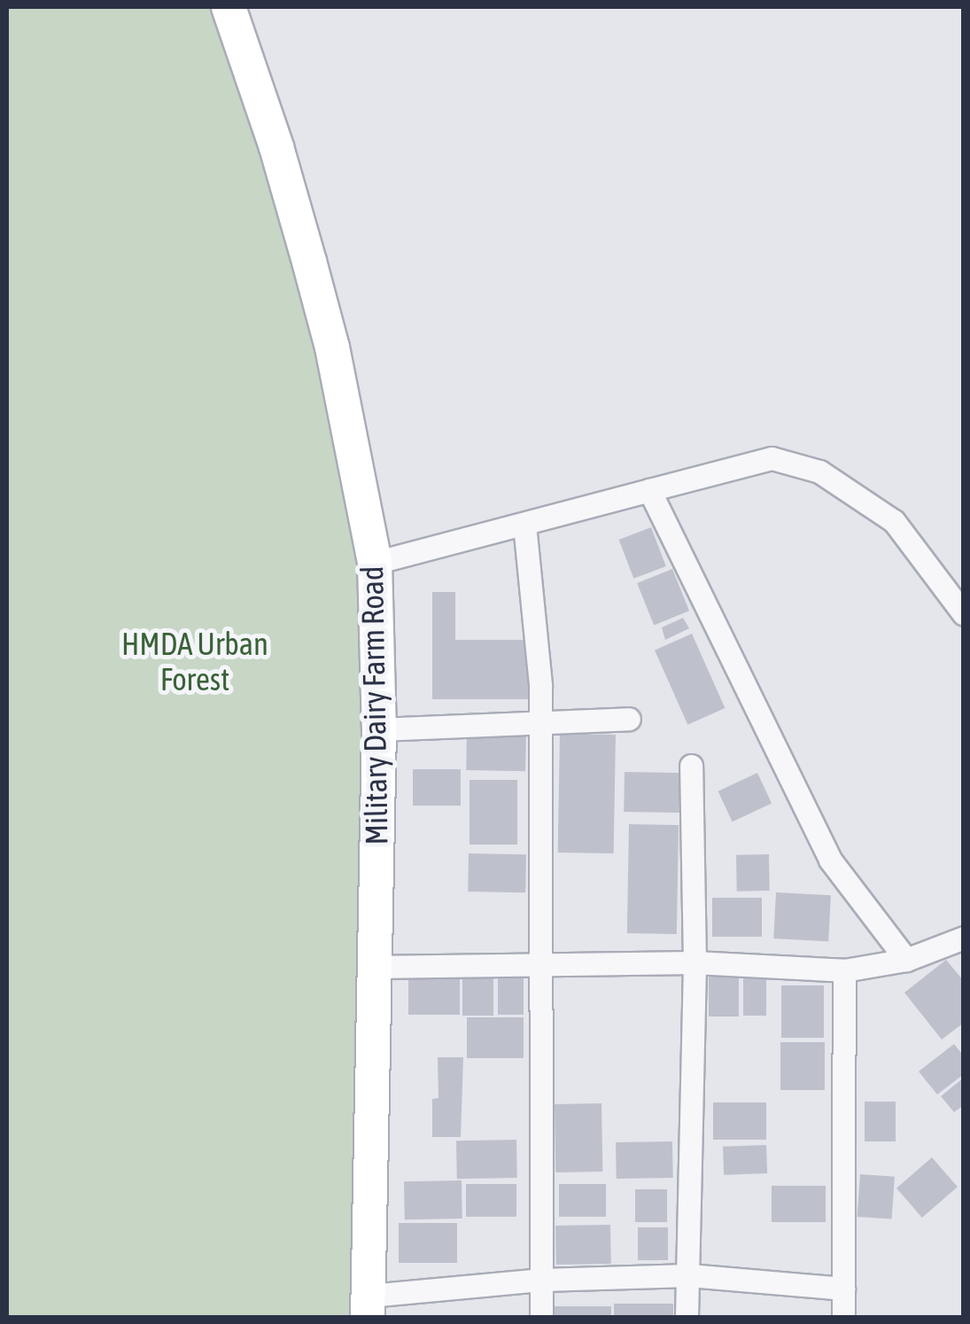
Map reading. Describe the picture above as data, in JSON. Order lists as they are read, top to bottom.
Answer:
{
  "streets": {
    "main road": ["Military Dairy Farm Road"]
  },
  "parks": ["HMDA Urban Forest"]
}
